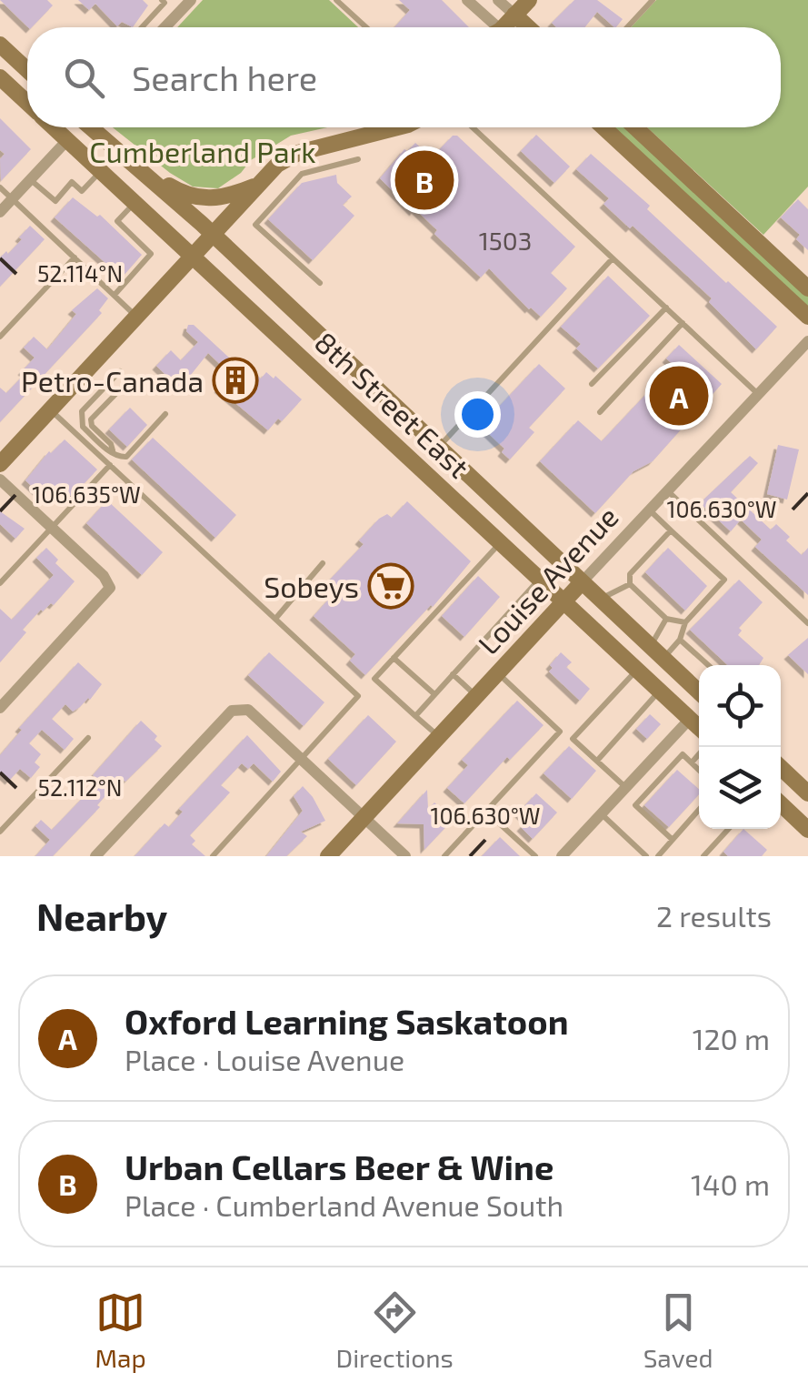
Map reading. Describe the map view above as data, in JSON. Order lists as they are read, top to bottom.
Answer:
{
  "streets": {
    "main road": ["8th Street East", "Louise Avenue"]
  },
  "crossings": [
    ["8th Street East", "Louise Avenue"]
  ],
  "parks": ["Cumberland Park"],
  "places": {
    "building": ["Petro-Canada"],
    "supermarket": ["Sobeys"]
  },
  "house_numbers": ["1503"],
  "page": {
    "search": "Search here",
    "pins": ["B", "A"],
    "heading": ["Nearby", "2 results"],
    "list": [
      {
        "mark": "A",
        "name": "Oxford Learning Saskatoon",
        "note": "Place · Louise Avenue",
        "value": "120 m"
      },
      {
        "mark": "B",
        "name": "Urban Cellars Beer & Wine",
        "note": "Place · Cumberland Avenue South",
        "value": "140 m"
      }
    ],
    "nav": ["Map", "Directions", "Saved"]
  },
  "coordinates": [
    "52.114°N",
    "106.635°W",
    "106.630°W",
    "52.112°N"
  ]
}
